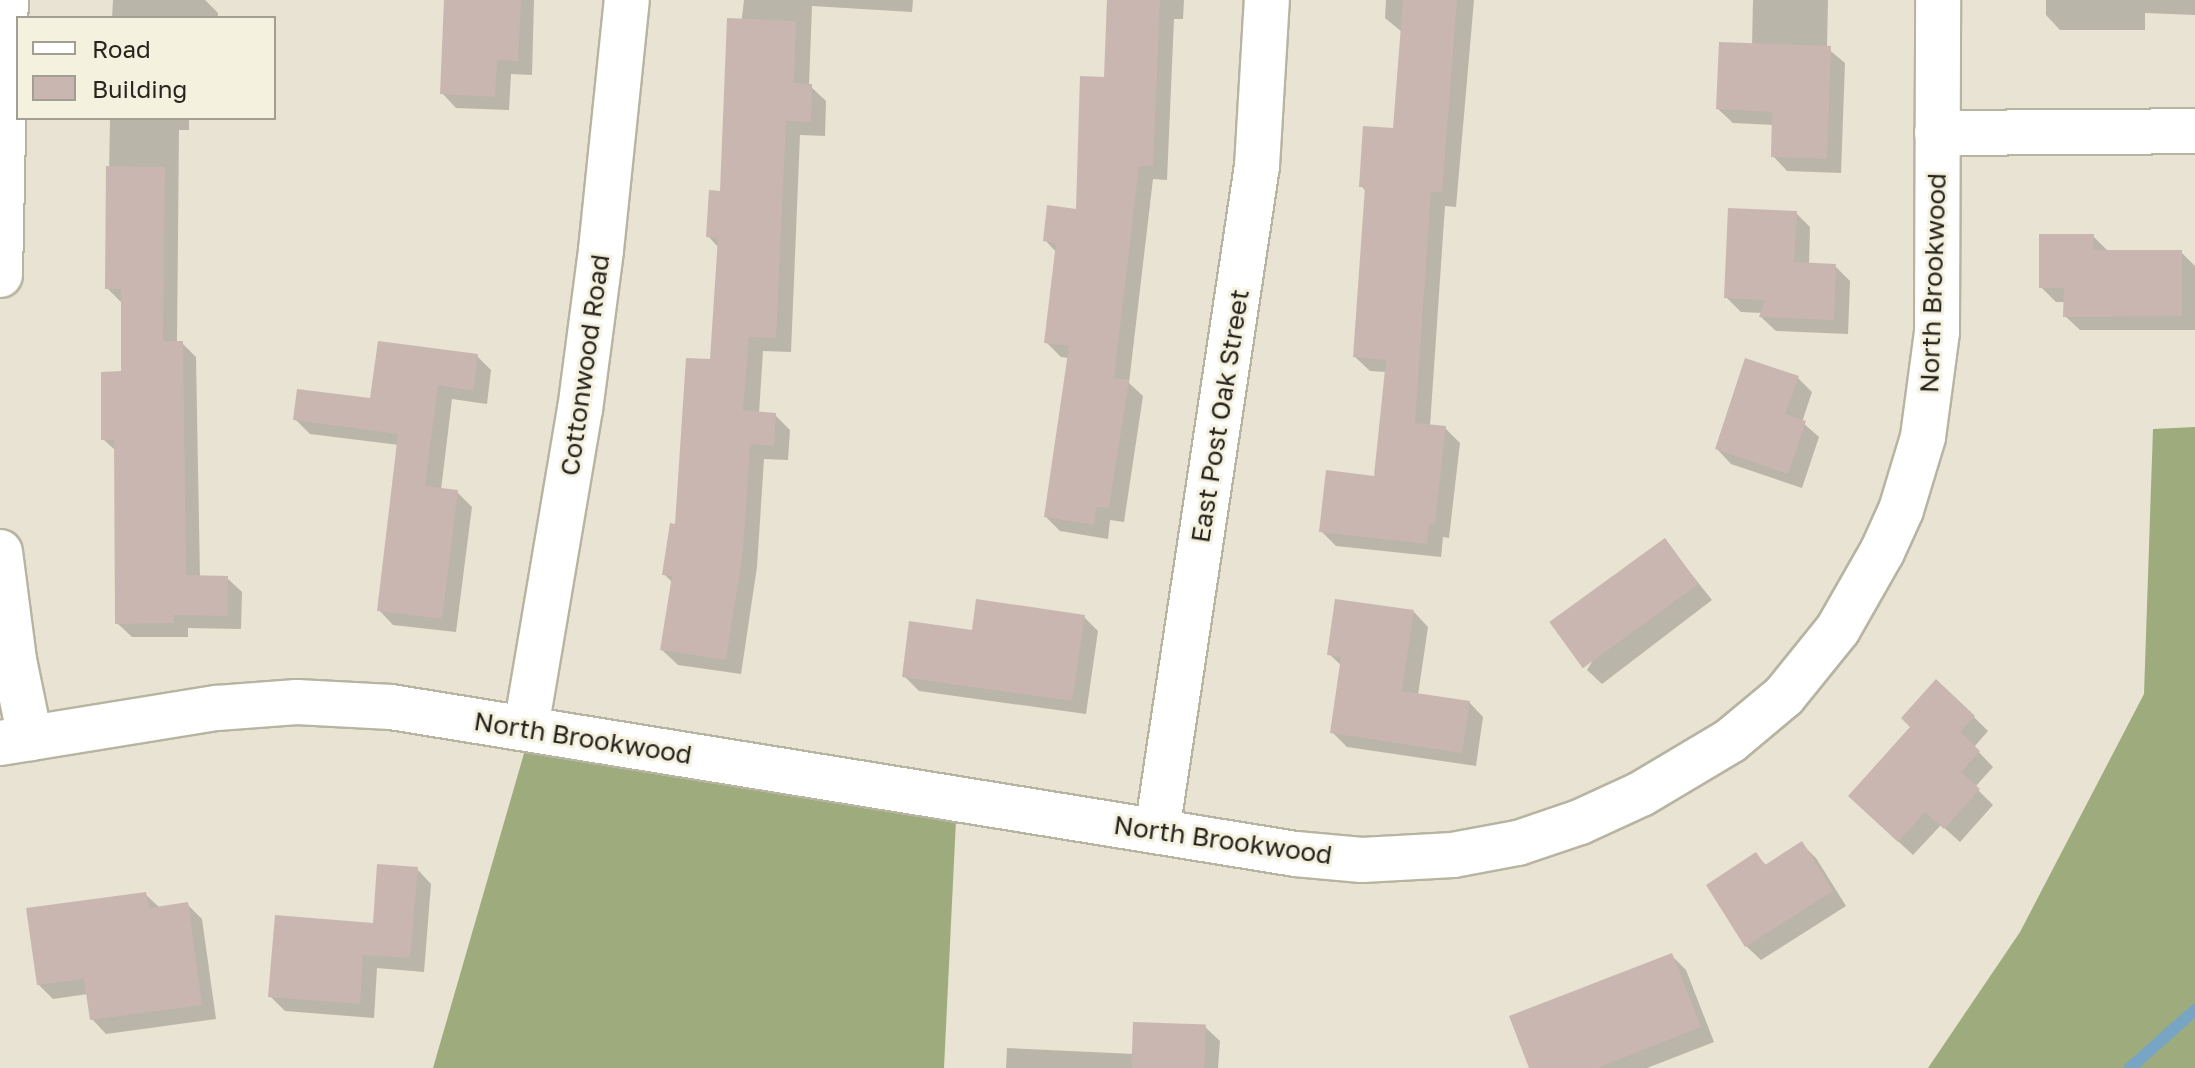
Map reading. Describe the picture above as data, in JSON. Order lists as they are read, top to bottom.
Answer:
{
  "streets": {
    "street": ["North Brookwood", "Cottonwood Road", "East Post Oak Street"]
  },
  "crossings": [
    ["North Brookwood", "Cottonwood Road"],
    ["North Brookwood", "East Post Oak Street"]
  ],
  "legend": ["Road", "Building"]
}
